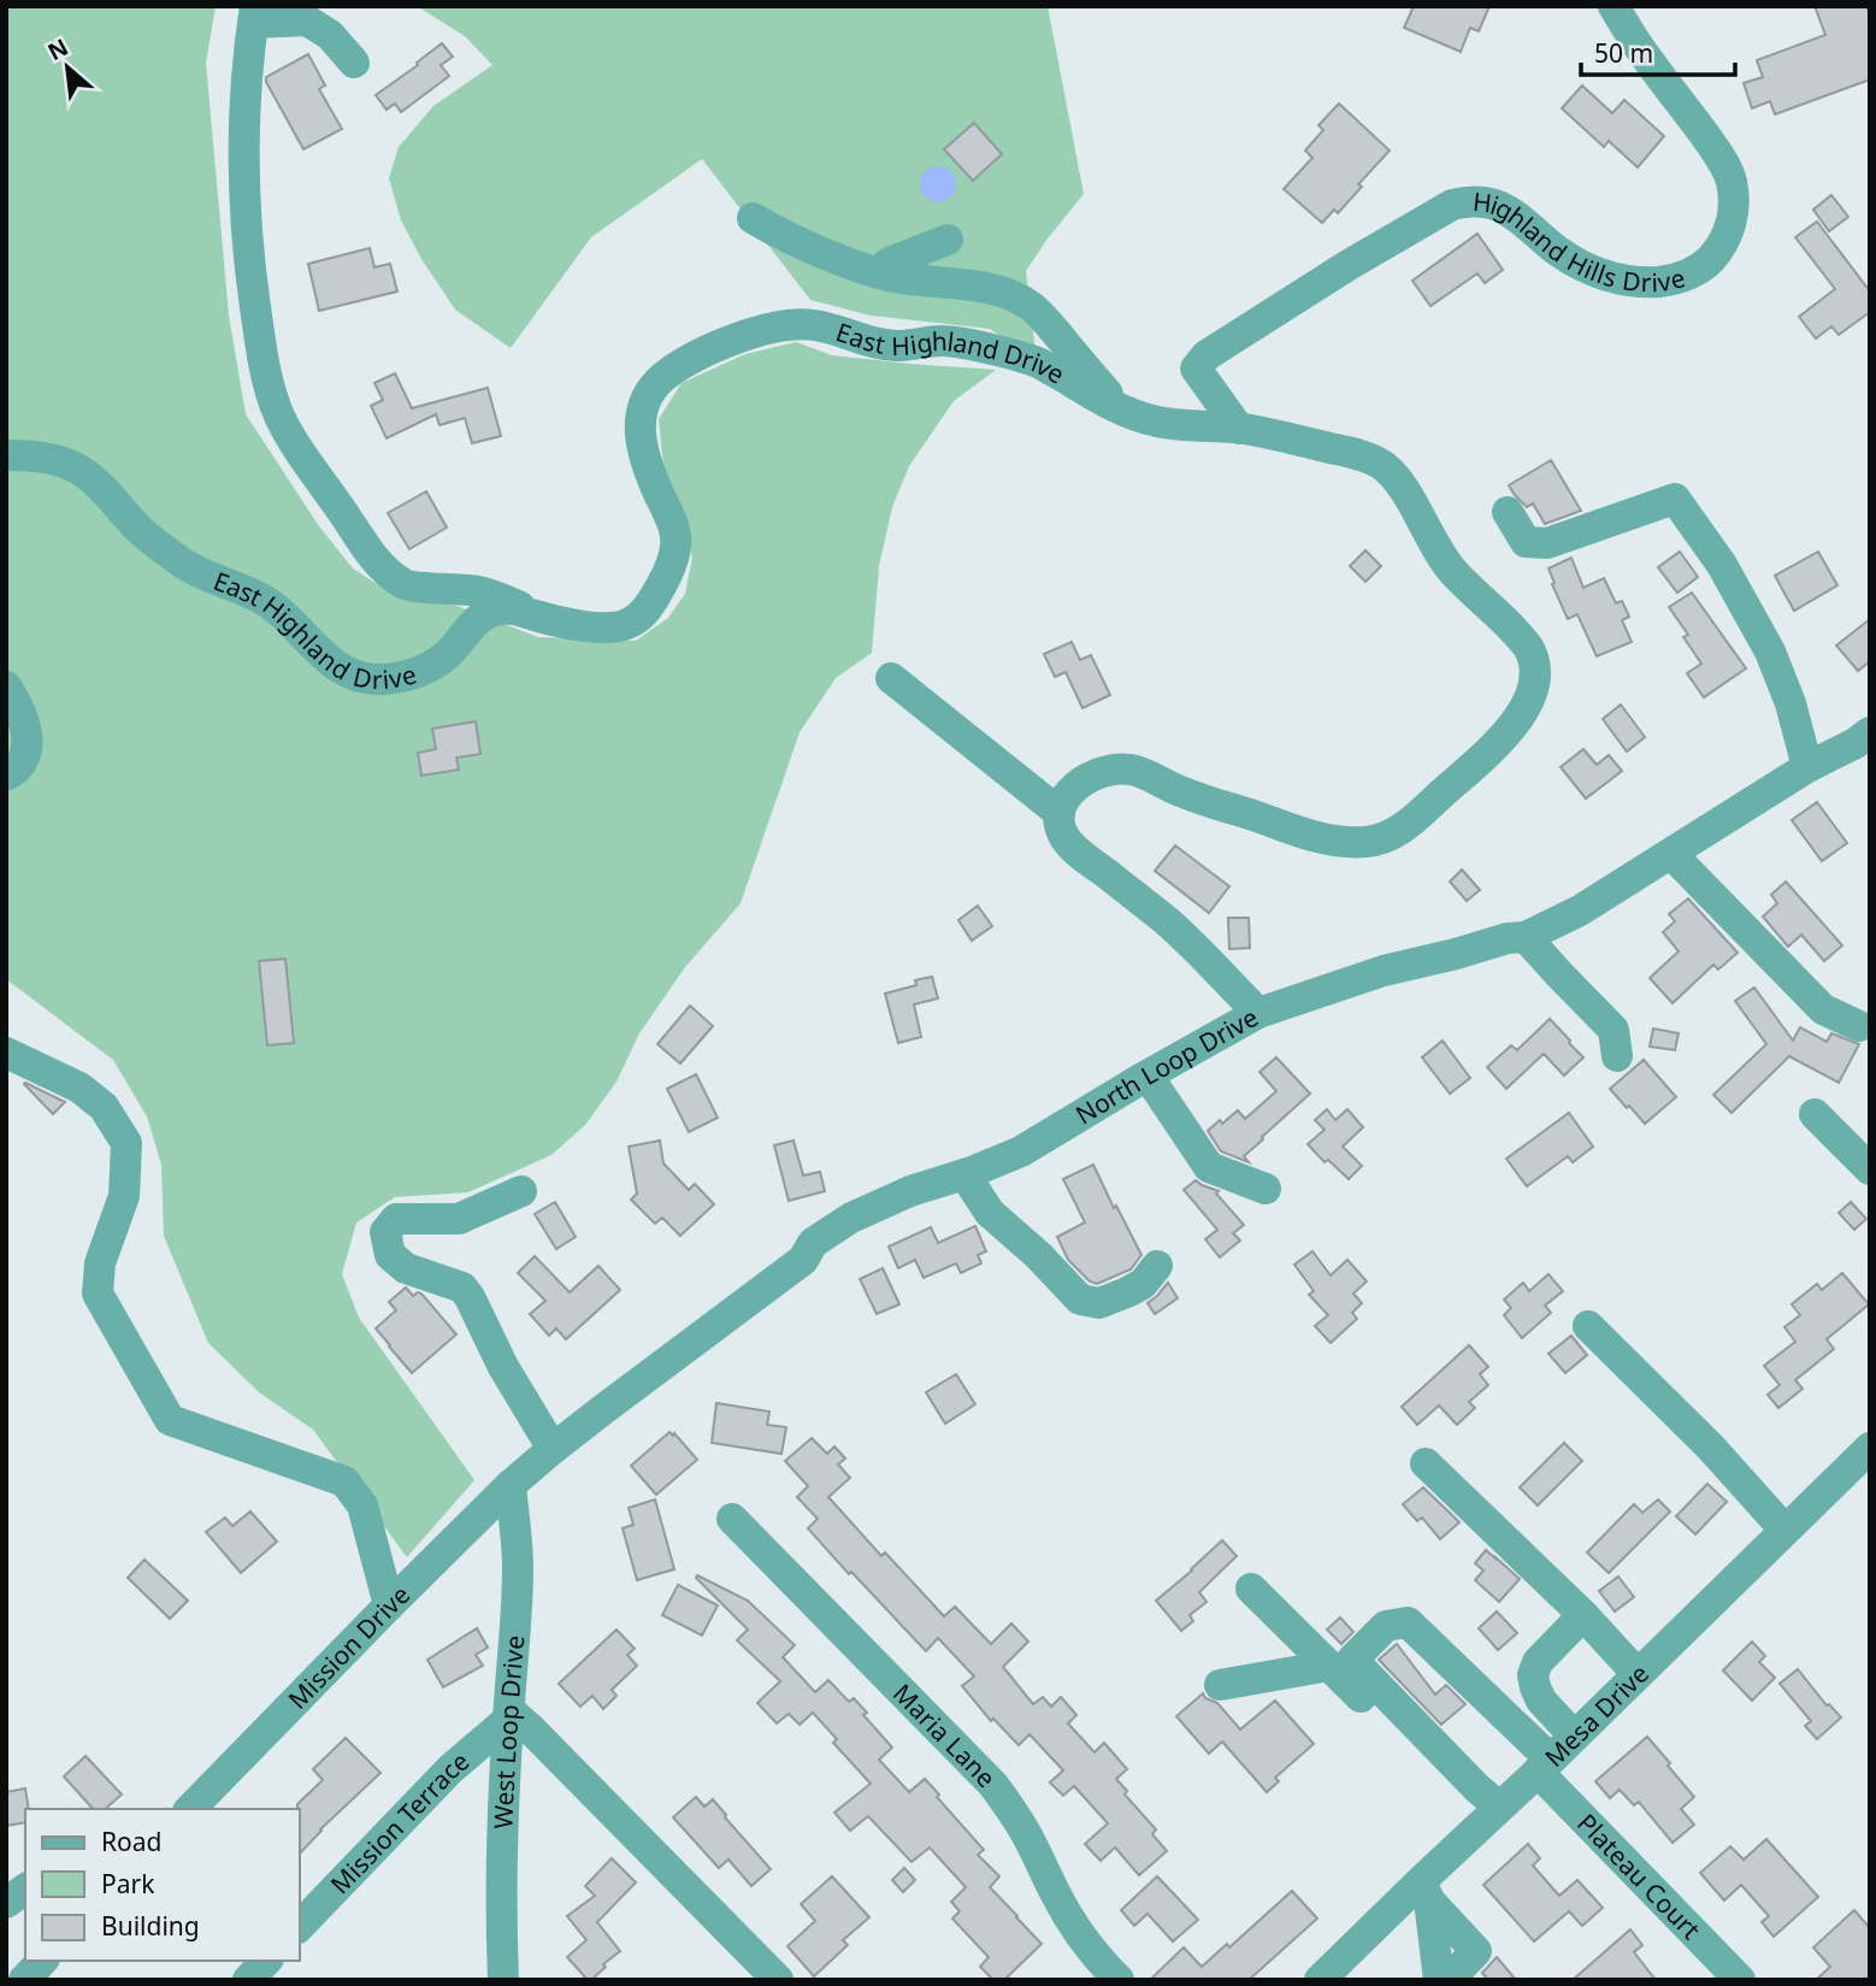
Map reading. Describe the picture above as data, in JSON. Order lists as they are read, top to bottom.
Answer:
{
  "streets": {
    "street": [
      "Highland Hills Drive",
      "East Highland Drive",
      "North Loop Drive",
      "Mission Drive",
      "Mesa Drive",
      "West Loop Drive",
      "Maria Lane",
      "Mission Terrace",
      "Plateau Court"
    ]
  },
  "crossings": [
    ["Highland Hills Drive", "East Highland Drive"],
    ["North Loop Drive", "Mission Drive"],
    ["North Loop Drive", "West Loop Drive"],
    ["Mission Drive", "West Loop Drive"],
    ["Mesa Drive", "Plateau Court"],
    ["West Loop Drive", "Mission Terrace"]
  ],
  "legend": ["Road", "Park", "Building"],
  "scale_bar": "50 m",
  "north": "top left"
}
